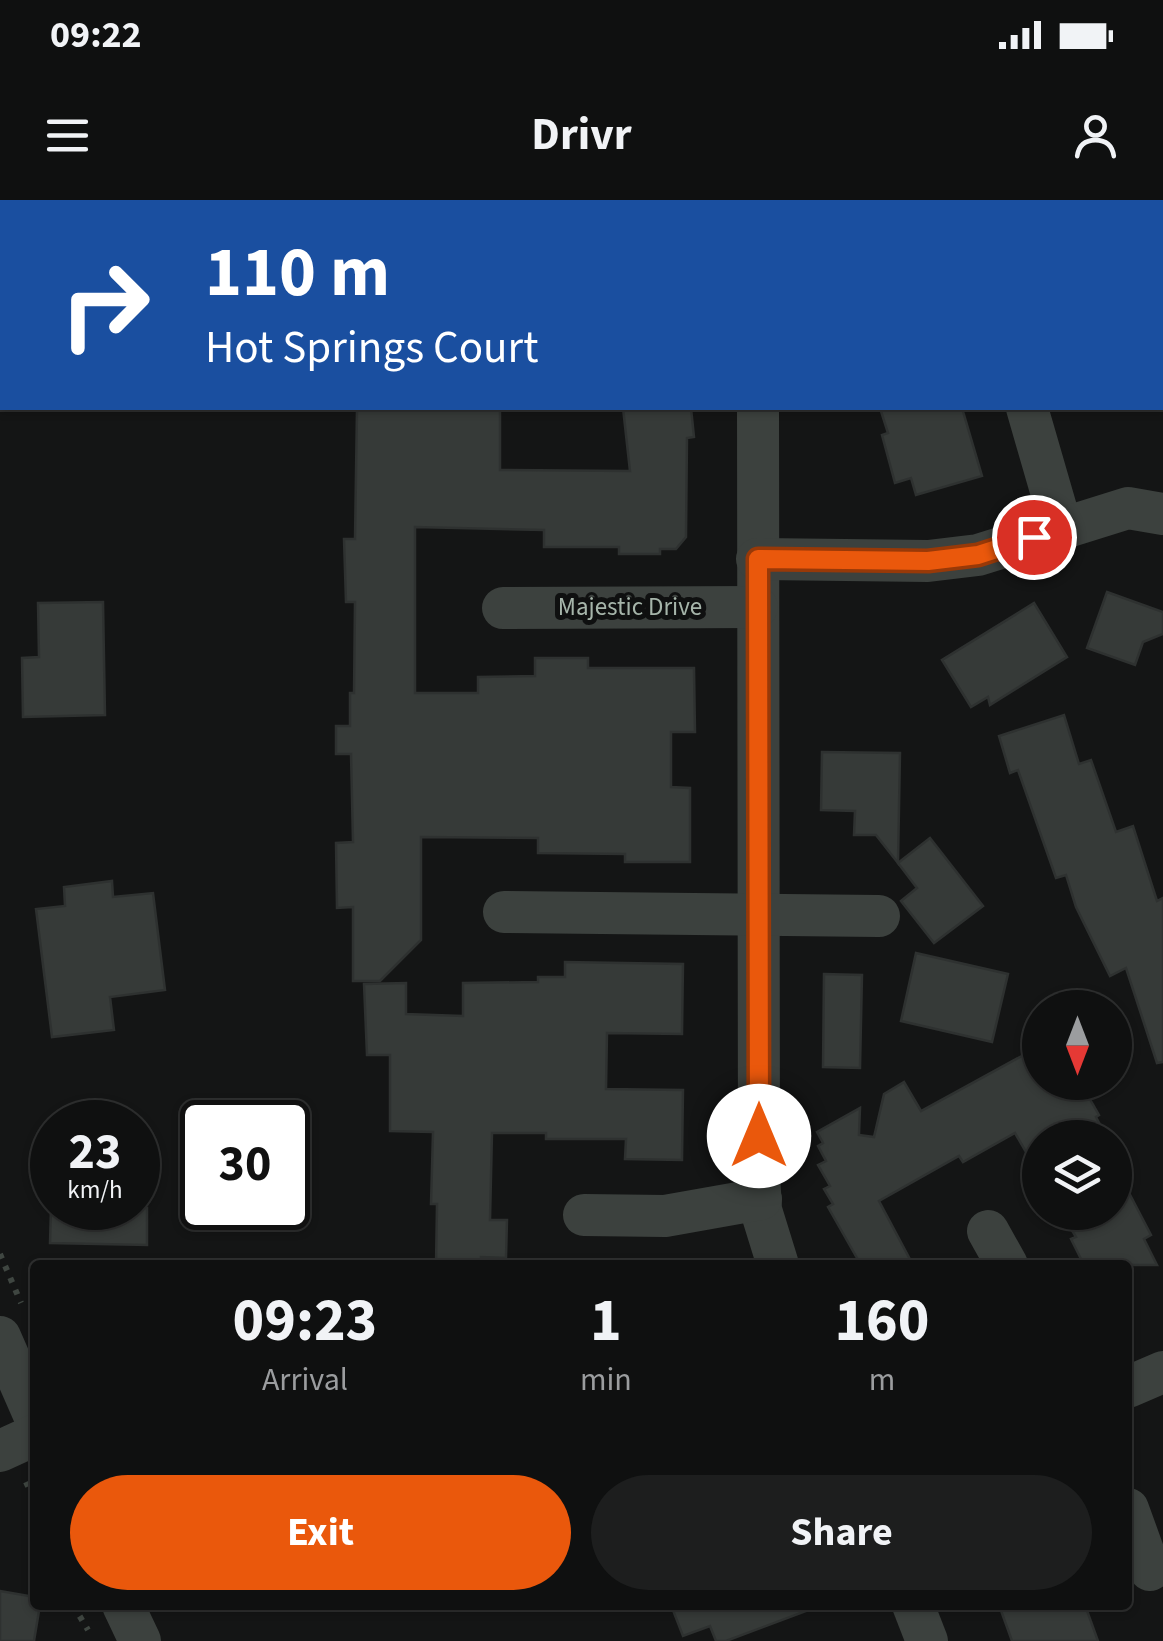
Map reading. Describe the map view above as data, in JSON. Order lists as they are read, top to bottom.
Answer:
{
  "streets": {
    "street": ["Majestic Drive"]
  },
  "north": "bottom",
  "page": {
    "status": "09:22",
    "header": "Drivr",
    "turn": ["110 m", "Hot Springs Court"],
    "speed": "23 km/h",
    "limit": "30",
    "eta": [
      "09:23",
      "Arrival",
      "1",
      "min",
      "160",
      "m"
    ],
    "buttons": ["Exit", "Share"]
  }
}
